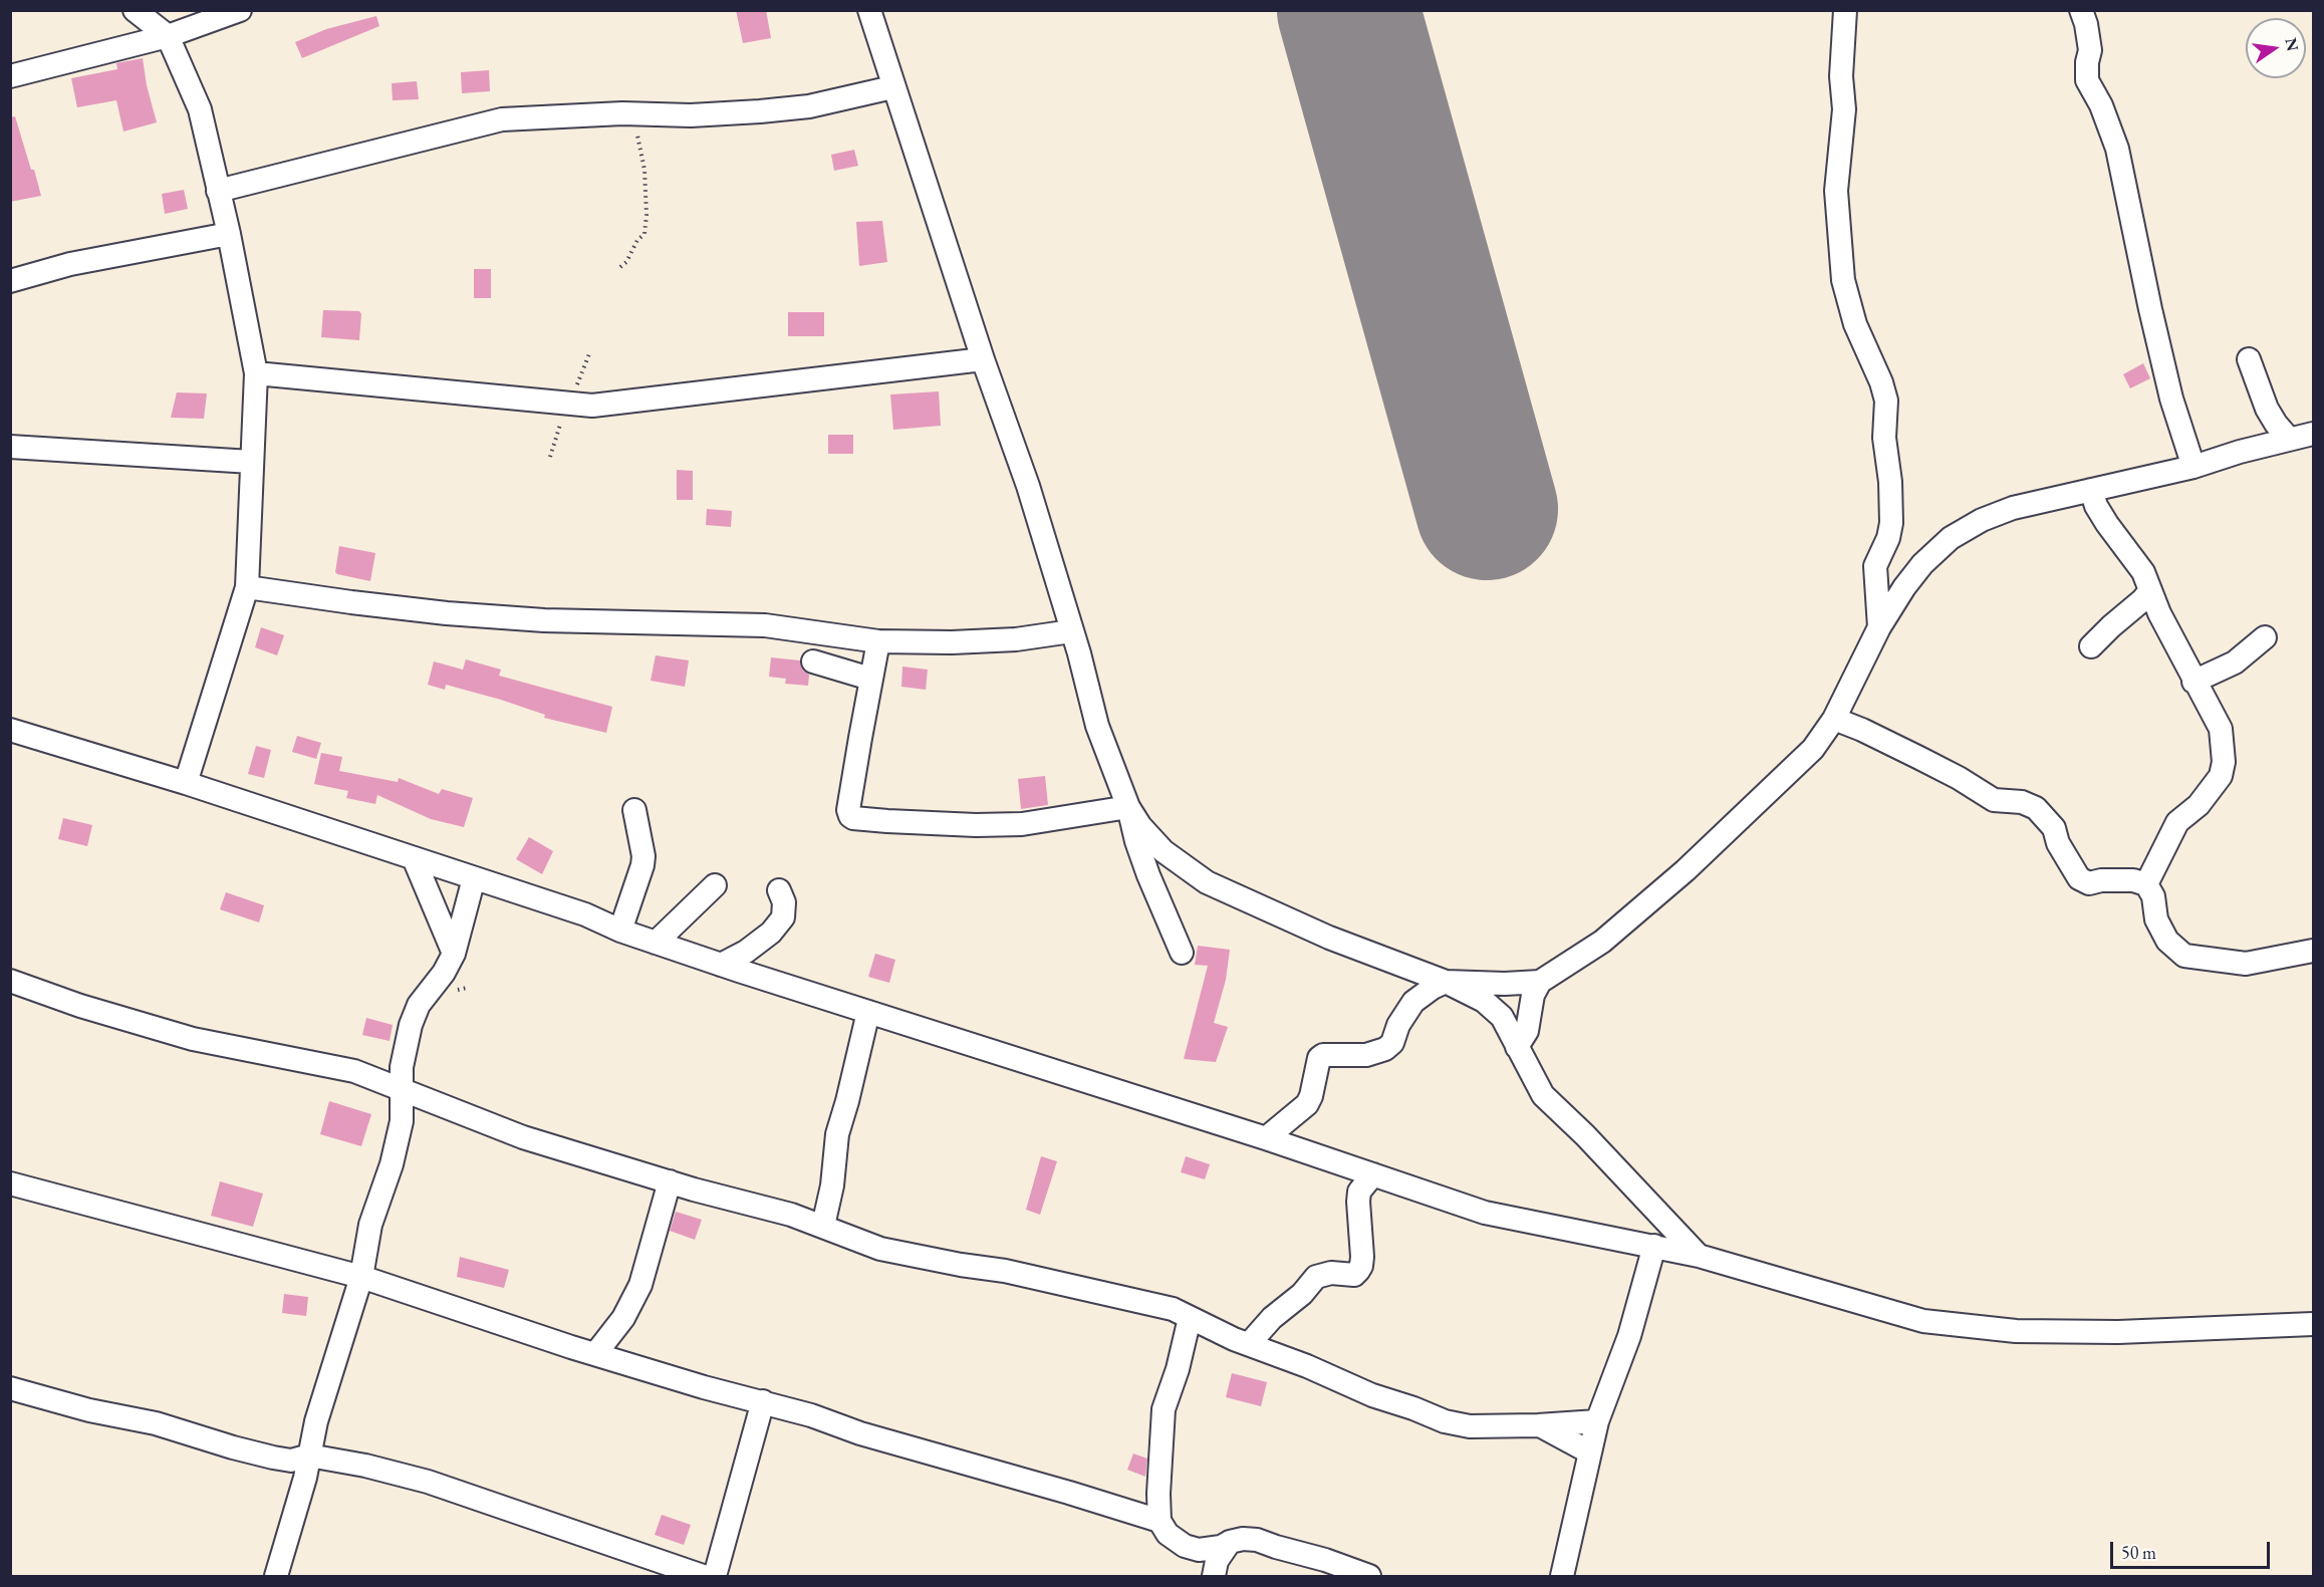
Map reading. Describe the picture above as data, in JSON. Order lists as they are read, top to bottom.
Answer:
{
  "scale_bar": "50 m",
  "north": "right"
}
